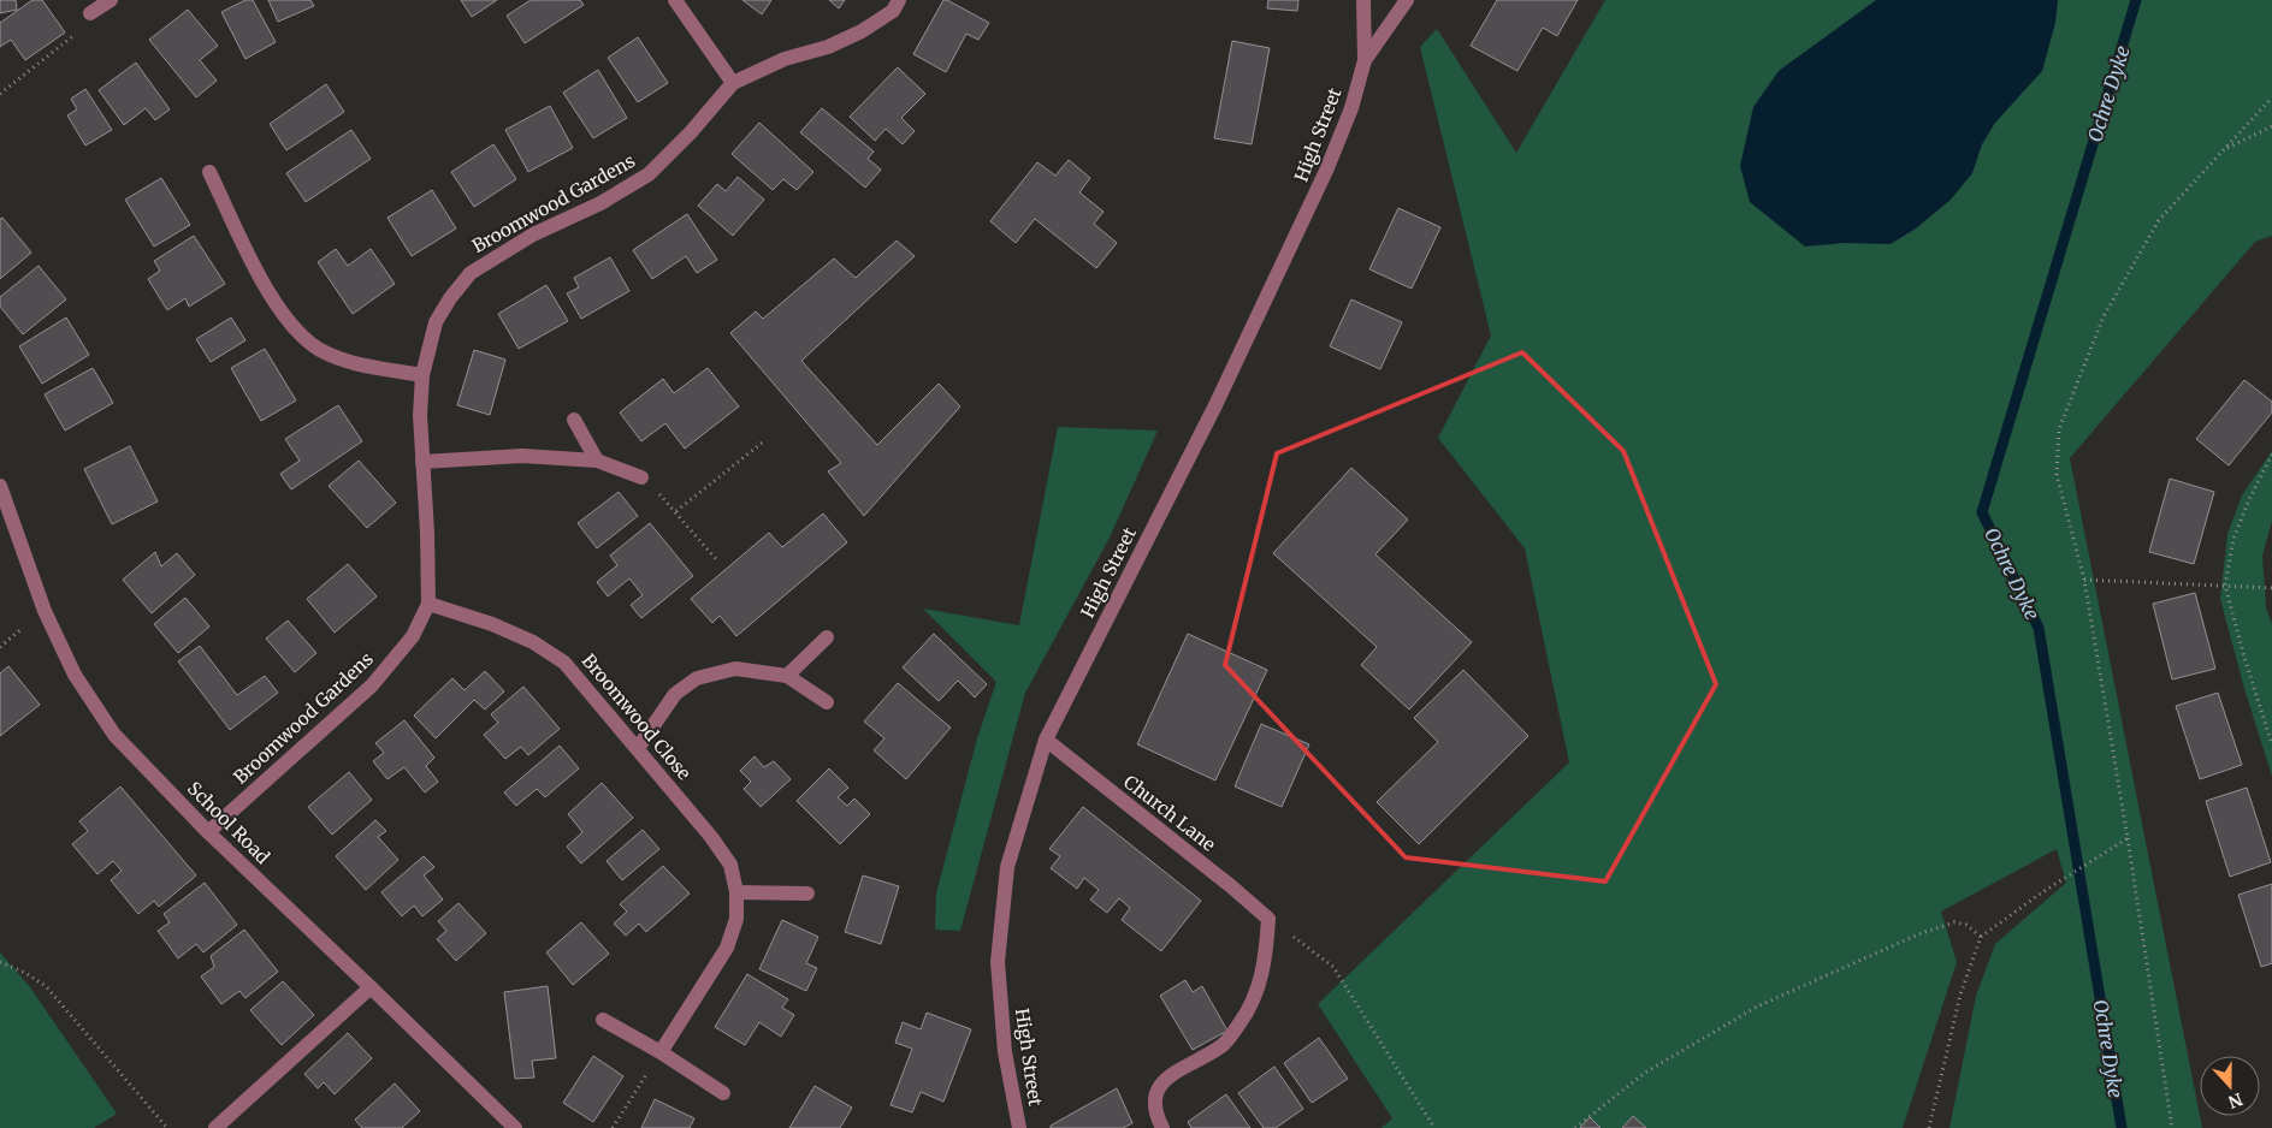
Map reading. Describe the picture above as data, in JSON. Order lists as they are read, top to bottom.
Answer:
{
  "streets": {
    "street": [
      "High Street",
      "Broomwood Gardens",
      "Broomwood Close",
      "Church Lane",
      "School Road"
    ]
  },
  "crossings": [
    ["High Street", "Church Lane"],
    ["Broomwood Gardens", "Broomwood Close"],
    ["Broomwood Gardens", "School Road"]
  ],
  "water": ["Ochre Dyke"],
  "north": "bottom"
}
